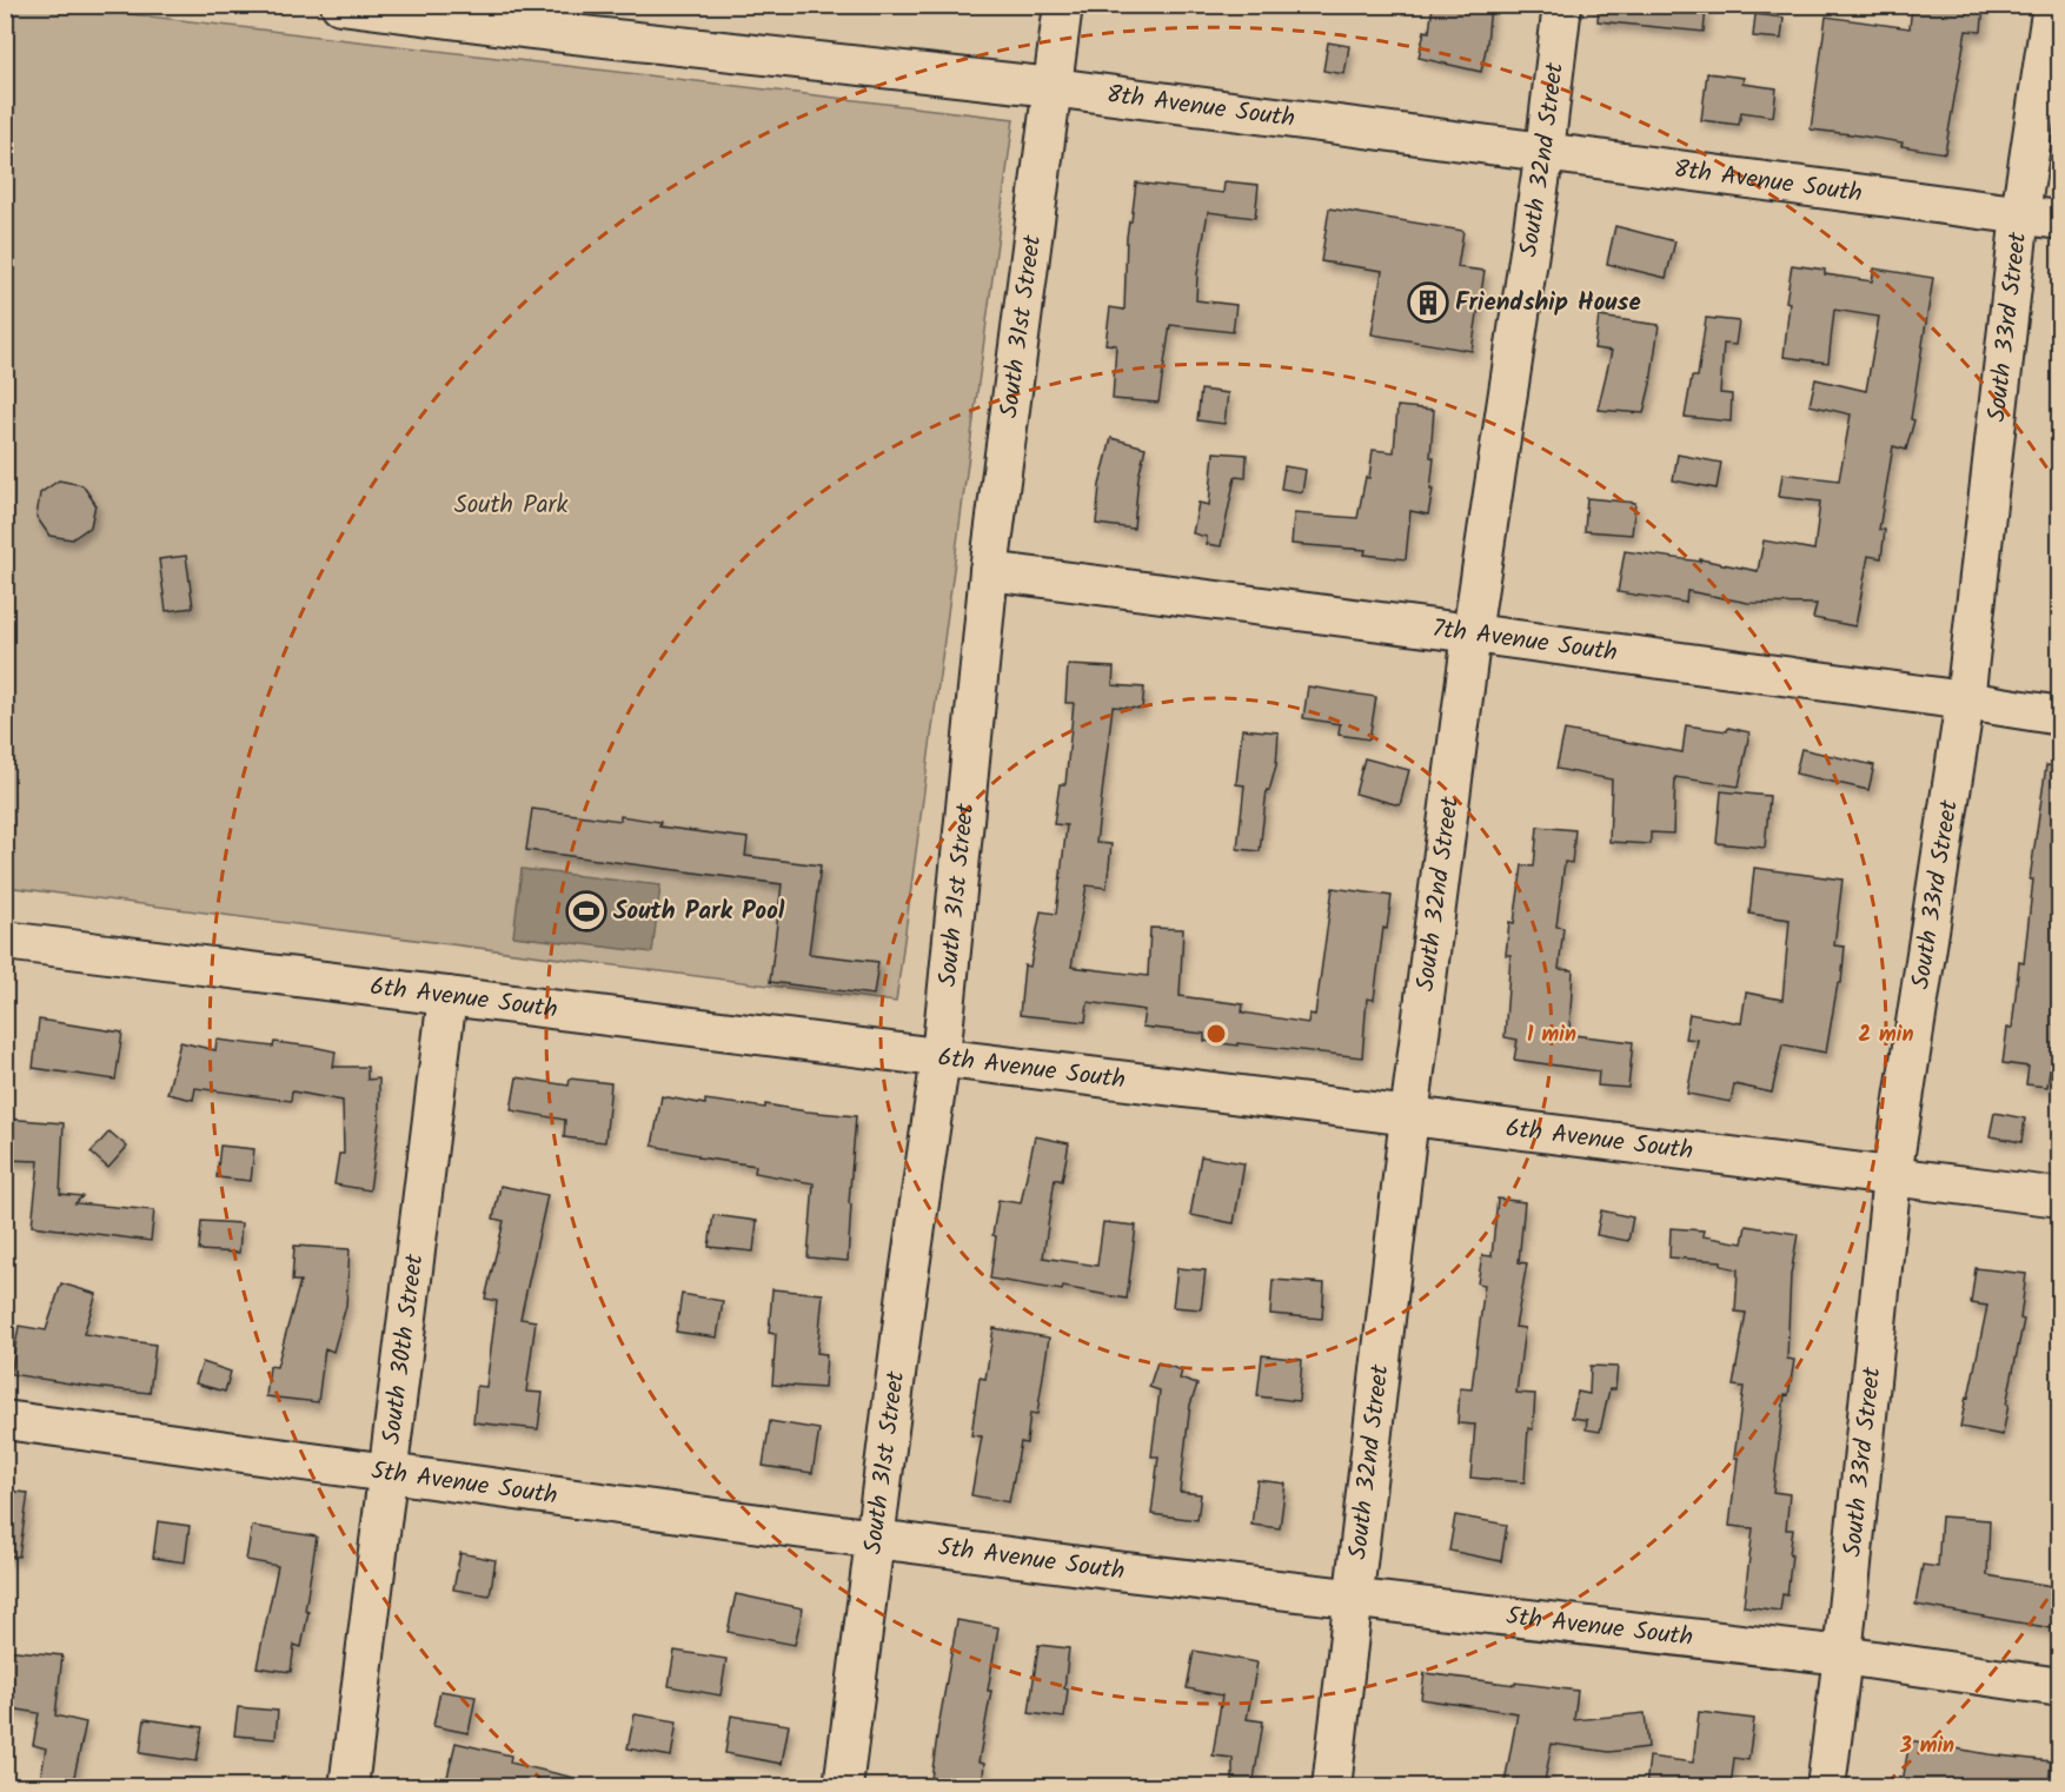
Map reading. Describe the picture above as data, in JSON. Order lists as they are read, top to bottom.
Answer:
{
  "streets": {
    "street": [
      "8th Avenue South",
      "South 32nd Street",
      "South 31st Street",
      "South 33rd Street",
      "7th Avenue South",
      "6th Avenue South",
      "South 30th Street",
      "5th Avenue South"
    ]
  },
  "crossings": [
    ["8th Avenue South", "South 32nd Street"],
    ["8th Avenue South", "South 31st Street"],
    ["8th Avenue South", "South 33rd Street"],
    ["South 32nd Street", "7th Avenue South"],
    ["South 32nd Street", "6th Avenue South"],
    ["South 32nd Street", "5th Avenue South"],
    ["South 31st Street", "7th Avenue South"],
    ["South 31st Street", "6th Avenue South"],
    ["South 31st Street", "5th Avenue South"],
    ["South 33rd Street", "7th Avenue South"],
    ["South 33rd Street", "6th Avenue South"],
    ["South 33rd Street", "5th Avenue South"],
    ["6th Avenue South", "South 30th Street"],
    ["South 30th Street", "5th Avenue South"]
  ],
  "parks": ["South Park"],
  "places": {
    "building": ["Friendship House"],
    "sports": ["South Park Pool"]
  },
  "rings": ["1 min", "2 min", "3 min"]
}
